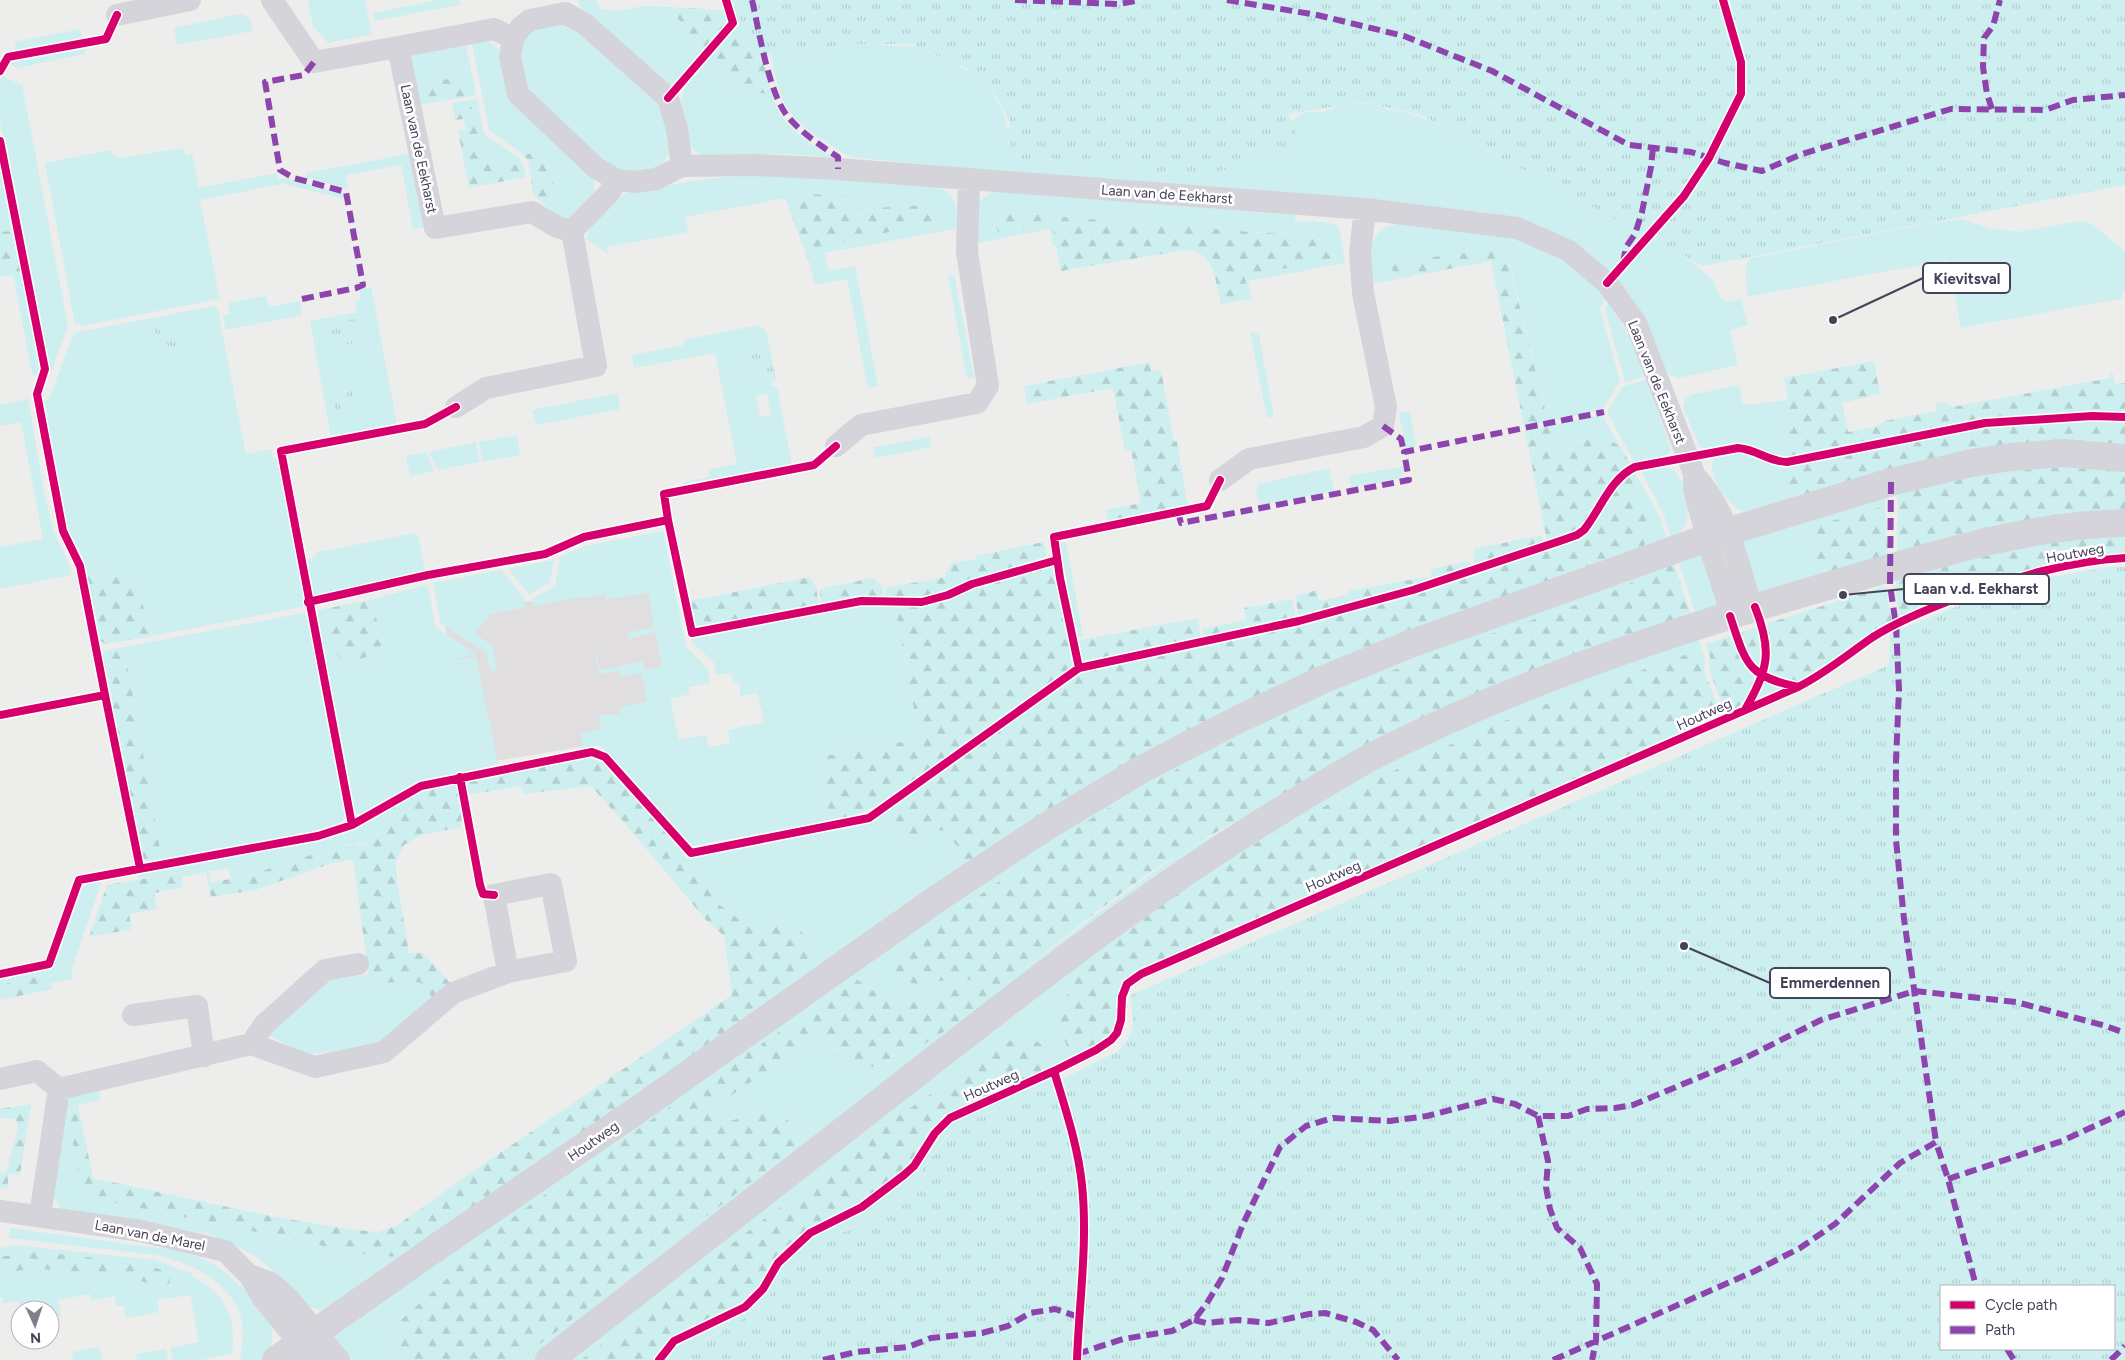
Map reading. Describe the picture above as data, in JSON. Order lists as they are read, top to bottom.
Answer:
{
  "streets": {
    "street": ["Laan van de Eekharst", "Houtweg", "Laan van de Marel"]
  },
  "crossings": [
    ["Laan van de Eekharst", "Houtweg"],
    ["Houtweg", "Laan van de Marel"]
  ],
  "places": ["Kievitsval", "Laan v.d. Eekharst", "Emmerdennen"],
  "legend": ["Cycle path", "Path"],
  "north": "bottom"
}
